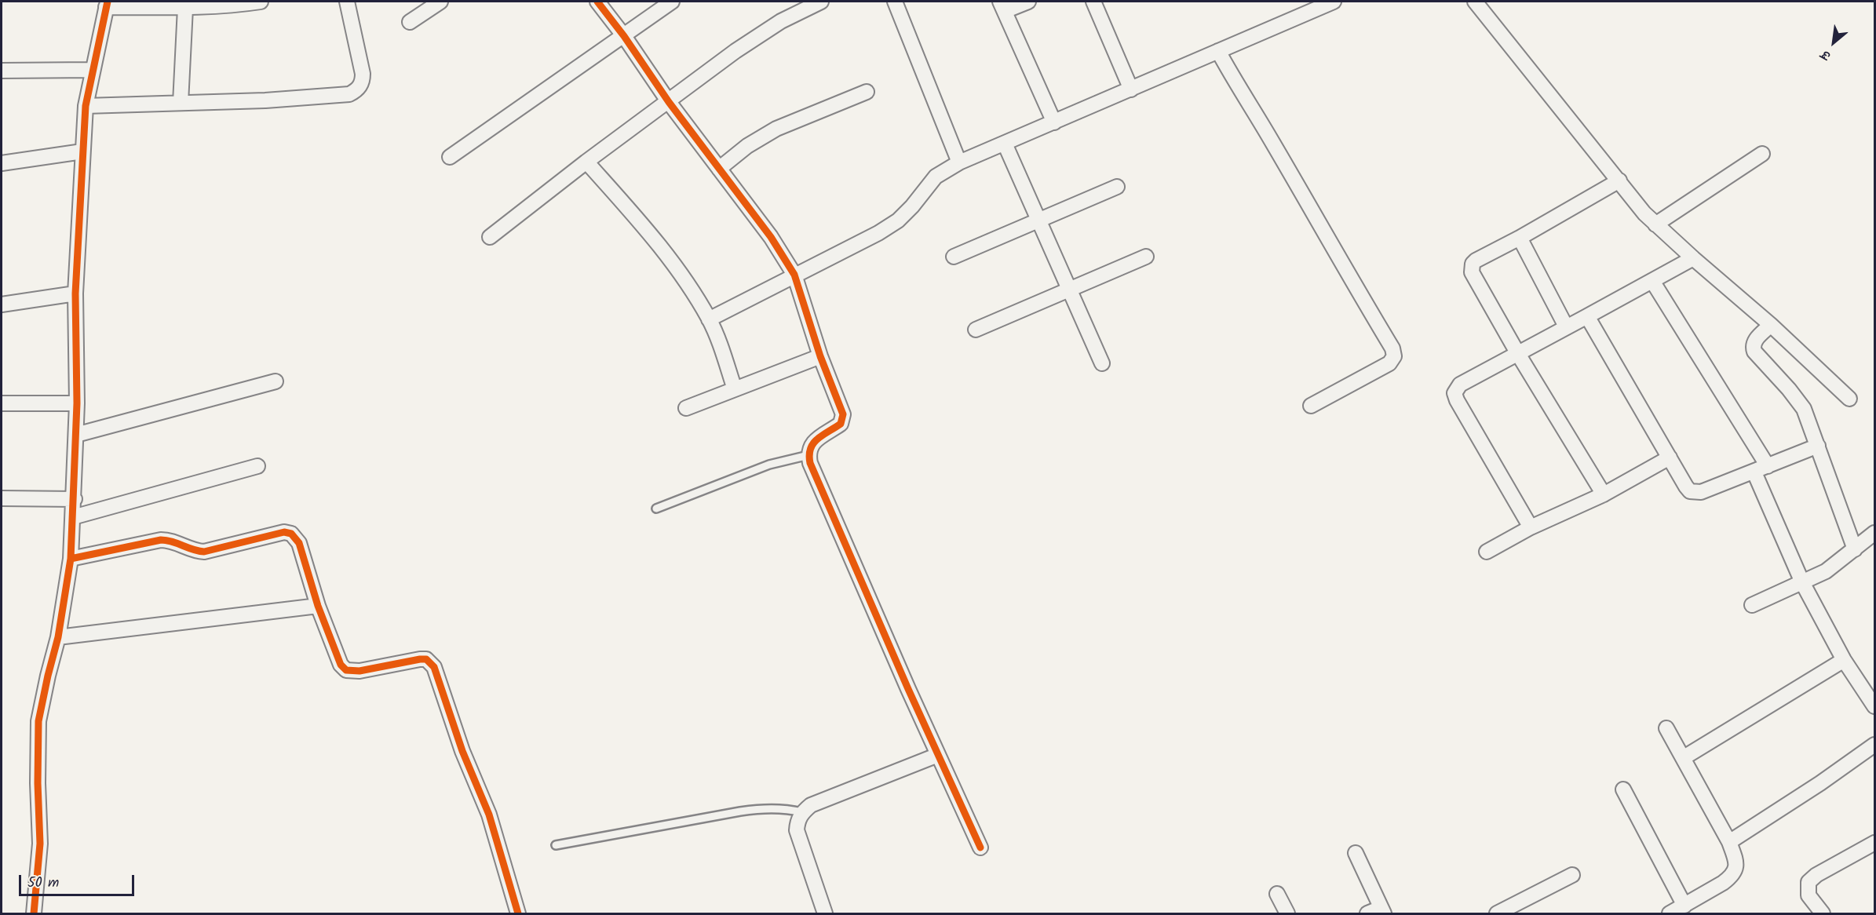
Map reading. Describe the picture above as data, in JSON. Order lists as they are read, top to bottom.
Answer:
{
  "scale_bar": "50 m",
  "north": "bottom left"
}
